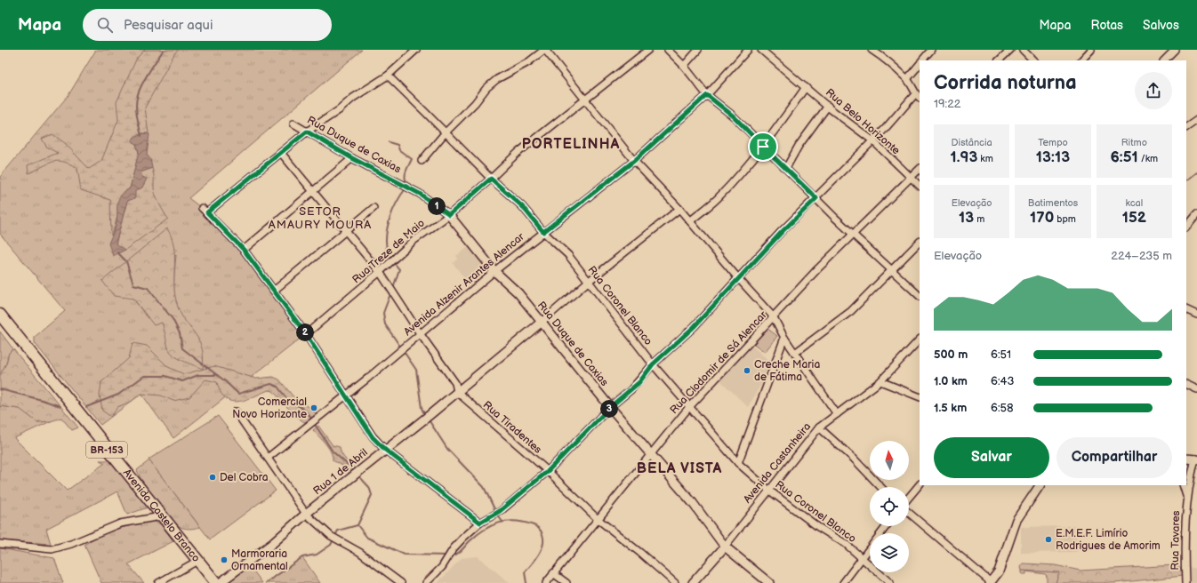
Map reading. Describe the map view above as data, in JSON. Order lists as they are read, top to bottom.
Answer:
{
  "streets": {
    "main road": ["BR-153", "Avenida Castelo Branco"],
    "street": [
      "Rua Belo Horizonte",
      "Rua Duque de Caxias",
      "Rua Treze de Maio",
      "Avenida Alzenir Arantes Alencar",
      "Rua Coronel Blanco",
      "Rua Clodomir de Sá Alencar",
      "Rua Tiradentes",
      "Avenida Castanheira",
      "Rua 1 de Abril",
      "Rua Tavares"
    ]
  },
  "crossings": [
    ["Rua Belo Horizonte", "Rua Clodomir de Sá Alencar"],
    ["Rua Duque de Caxias", "Rua Treze de Maio"],
    ["Rua Duque de Caxias", "Avenida Alzenir Arantes Alencar"],
    ["Rua Duque de Caxias", "Rua Clodomir de Sá Alencar"],
    ["Rua Duque de Caxias", "Avenida Castanheira"],
    ["Rua Duque de Caxias", "Rua 1 de Abril"],
    ["Rua Treze de Maio", "Rua Coronel Blanco"],
    ["Rua Treze de Maio", "Rua Tiradentes"],
    ["Avenida Alzenir Arantes Alencar", "Rua Coronel Blanco"],
    ["Avenida Alzenir Arantes Alencar", "Rua Tiradentes"],
    ["Rua Coronel Blanco", "Rua Clodomir de Sá Alencar"],
    ["Rua Coronel Blanco", "Avenida Castanheira"],
    ["Rua Clodomir de Sá Alencar", "Rua Tiradentes"],
    ["Rua Tiradentes", "Rua 1 de Abril"]
  ],
  "districts": ["PORTELINHA", "SETOR AMAURY MOURA", "BELA VISTA"],
  "places": [
    "Creche Maria de Fátima",
    "Comercial Novo Horizonte",
    "Del Cobra",
    "E.M.E.F. Limírio Rodrigues de Amorim",
    "Marmoraria Ornamental"
  ],
  "north": "top",
  "page": {
    "header": "Mapa",
    "search": "Pesquisar aqui",
    "nav": ["Mapa", "Rotas", "Salvos"],
    "heading": ["Corrida noturna", "19:22"],
    "stats": [
      ["Distância", "1.93 km"],
      ["Tempo", "13:13"],
      ["Ritmo", "6:51 /km"],
      ["Elevação", "13 m"],
      ["Batimentos", "170 bpm"],
      ["kcal", "152"]
    ],
    "pins": ["1", "2", "3"],
    "chart": ["Elevação", "224–235 m"],
    "list": [
      {
        "name": "500 m",
        "note": "6:51"
      },
      {
        "name": "1.0 km",
        "note": "6:43"
      },
      {
        "name": "1.5 km",
        "note": "6:58"
      }
    ],
    "buttons": ["Salvar", "Compartilhar"]
  }
}
